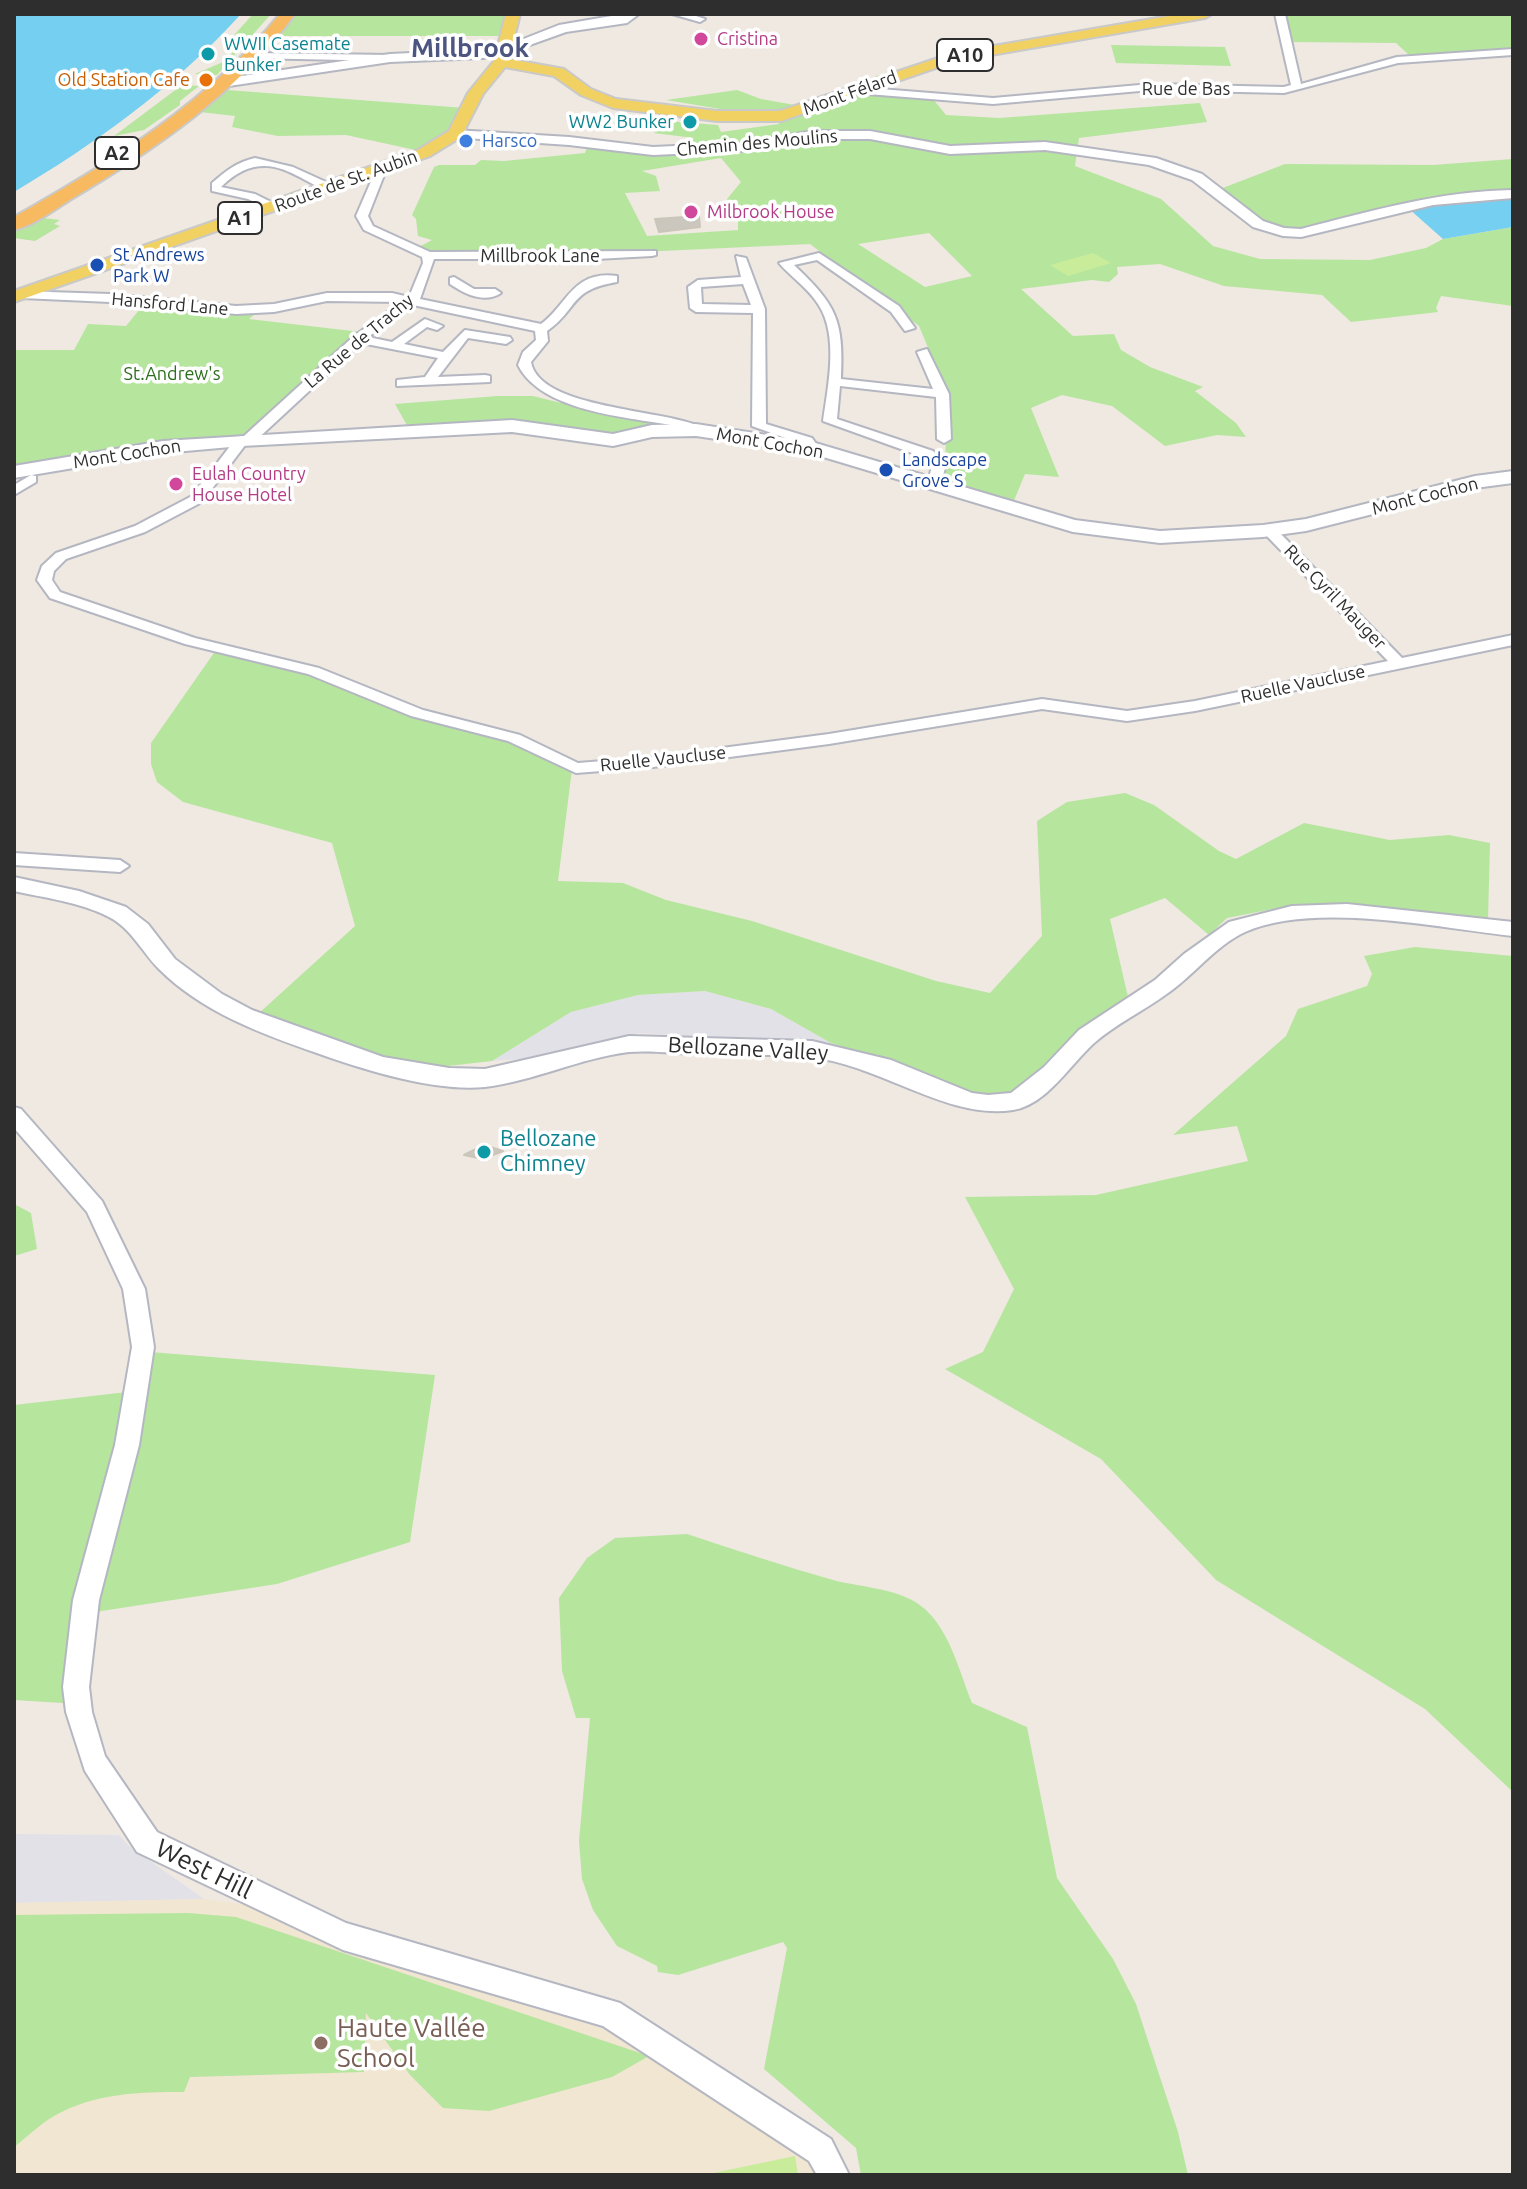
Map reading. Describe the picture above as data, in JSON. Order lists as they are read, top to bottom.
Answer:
{
  "streets": {
    "highway": ["A2"],
    "main road": [
      "A10",
      "Mont Félard",
      "Route de St. Aubin",
      "A1",
      "Mont Cochon"
    ],
    "street": [
      "Rue de Bas",
      "Chemin des Moulins",
      "Millbrook Lane",
      "Hansford Lane",
      "La Rue de Trachy",
      "Rue Cyril Mauger",
      "Ruelle Vaucluse",
      "Bellozane Valley",
      "West Hill"
    ]
  },
  "crossings": [
    ["Rue de Bas", "Mont Félard"],
    ["Chemin des Moulins", "Route de St. Aubin"],
    ["Route de St. Aubin", "Hansford Lane"],
    ["Millbrook Lane", "La Rue de Trachy"],
    ["Hansford Lane", "La Rue de Trachy"],
    ["La Rue de Trachy", "Mont Cochon"],
    ["La Rue de Trachy", "Ruelle Vaucluse"],
    ["Mont Cochon", "Rue Cyril Mauger"],
    ["Mont Cochon", "Ruelle Vaucluse"],
    ["Rue Cyril Mauger", "Ruelle Vaucluse"]
  ],
  "districts": ["Millbrook"],
  "parks": ["St.Andrew's"],
  "places": [
    "Cristina",
    "WWII Casemate Bunker",
    "Old Station Cafe",
    "WW2 Bunker",
    "Harsco",
    "Milbrook House",
    "St Andrews Park W",
    "Landscape Grove S",
    "Eulah Country House Hotel",
    "Bellozane Chimney",
    "Haute Vallée School"
  ]
}
